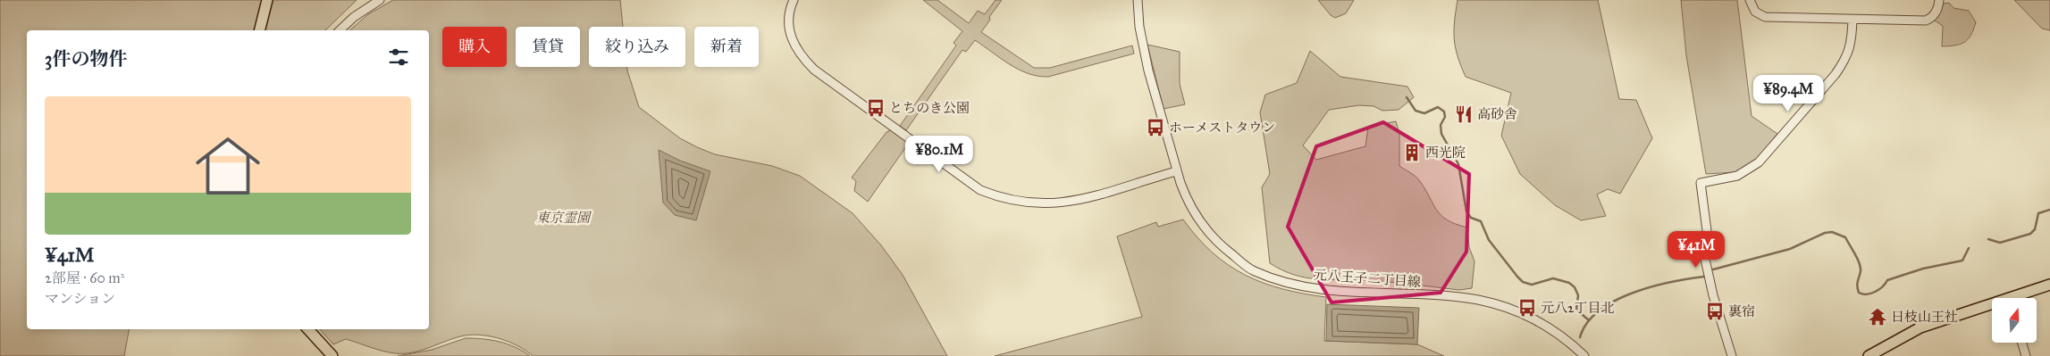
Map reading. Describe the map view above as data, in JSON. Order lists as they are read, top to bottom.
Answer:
{
  "streets": {
    "street": ["元八王子二丁目線"]
  },
  "parks": ["東京霊園"],
  "places": {
    "bus stop": [
      "とちのき公園",
      "ホーメストタウン",
      "元八2丁目北",
      "裏宿"
    ],
    "restaurant": ["高砂舎"],
    "building": ["西光院"],
    "temple": ["日枝山王社"]
  },
  "north": "top",
  "page": {
    "chip": [
      "購入",
      "賃貸",
      "絞り込み",
      "新着"
    ],
    "heading": "3件の物件",
    "price": ["¥89.4M", "¥80.1M", "¥41M"],
    "list": [
      {
        "name": "¥41M",
        "note": "2部屋 · 60 m² · マンション"
      }
    ]
  }
}
